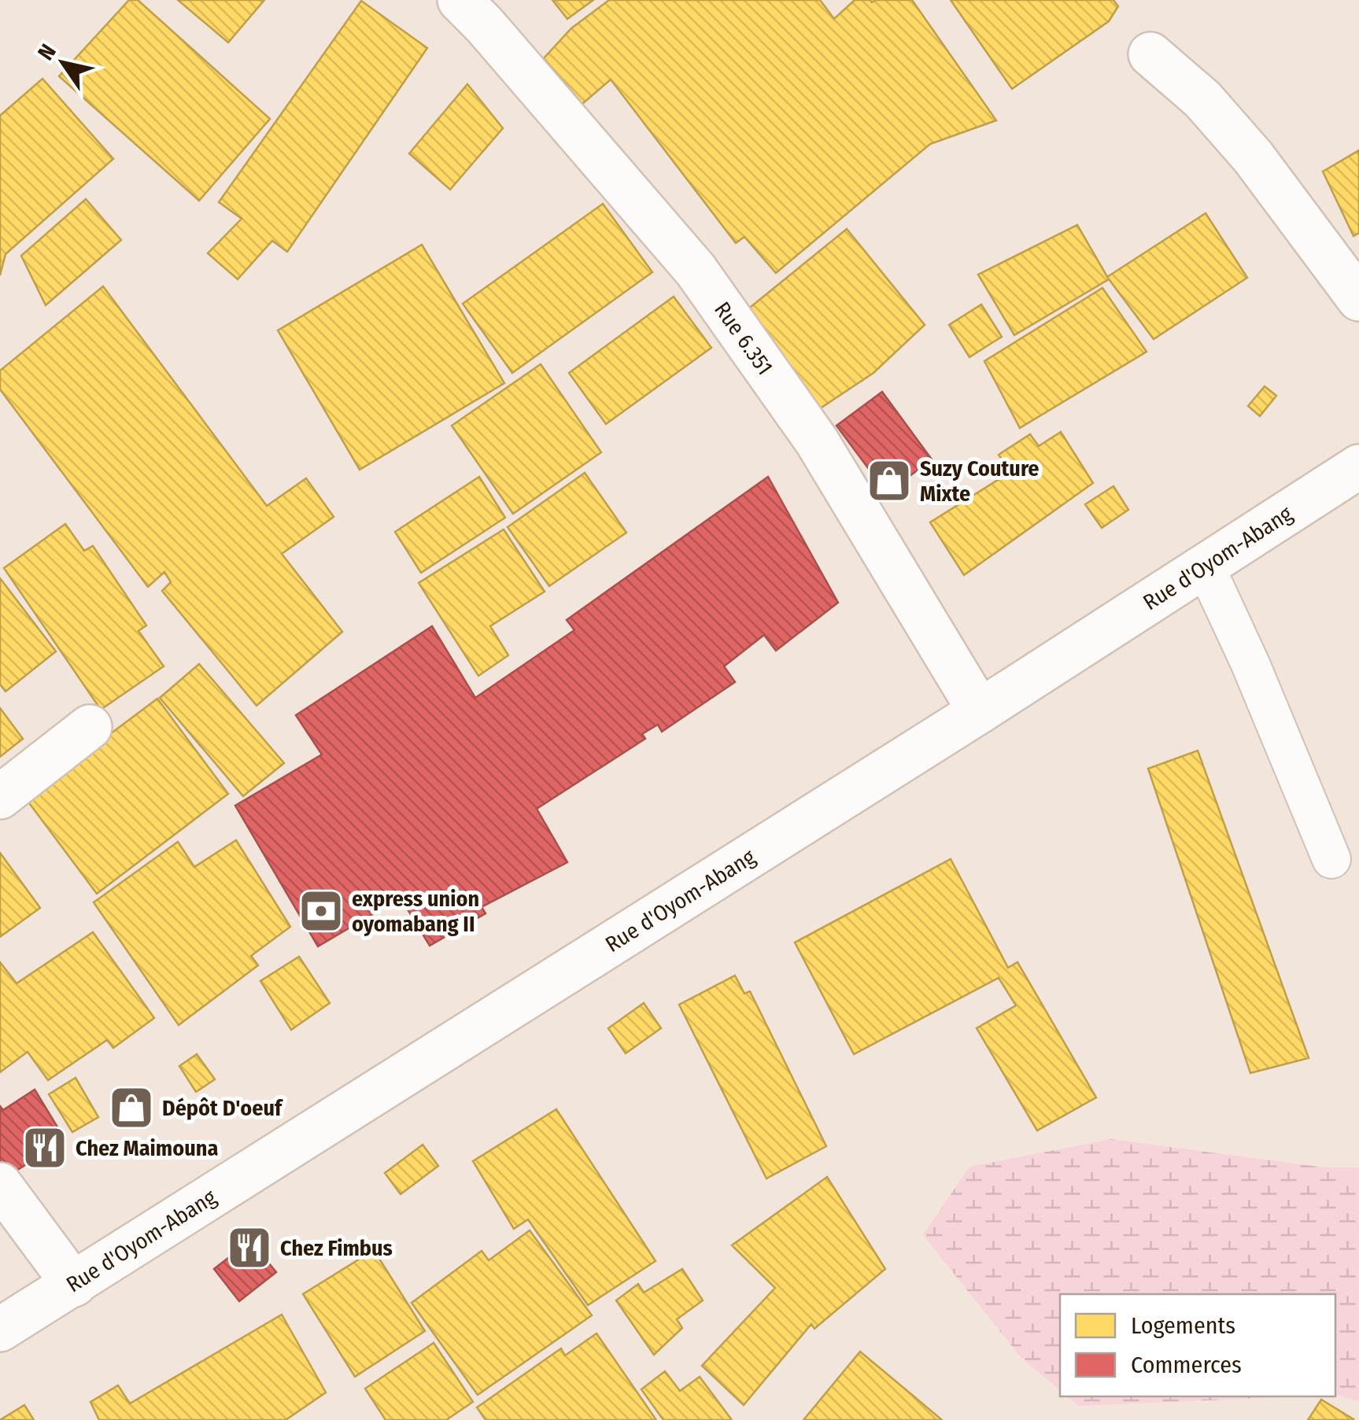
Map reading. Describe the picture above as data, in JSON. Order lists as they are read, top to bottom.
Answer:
{
  "streets": {
    "main road": ["Rue 6.351", "Rue d'Oyom-Abang"]
  },
  "crossings": [
    ["Rue 6.351", "Rue d'Oyom-Abang"]
  ],
  "places": {
    "shop": ["Suzy Couture Mixte", "Dépôt D'oeuf"],
    "bank": ["express union oyomabang II"],
    "restaurant": ["Chez Maimouna", "Chez Fimbus"]
  },
  "legend": ["Logements", "Commerces"],
  "north": "top left"
}
